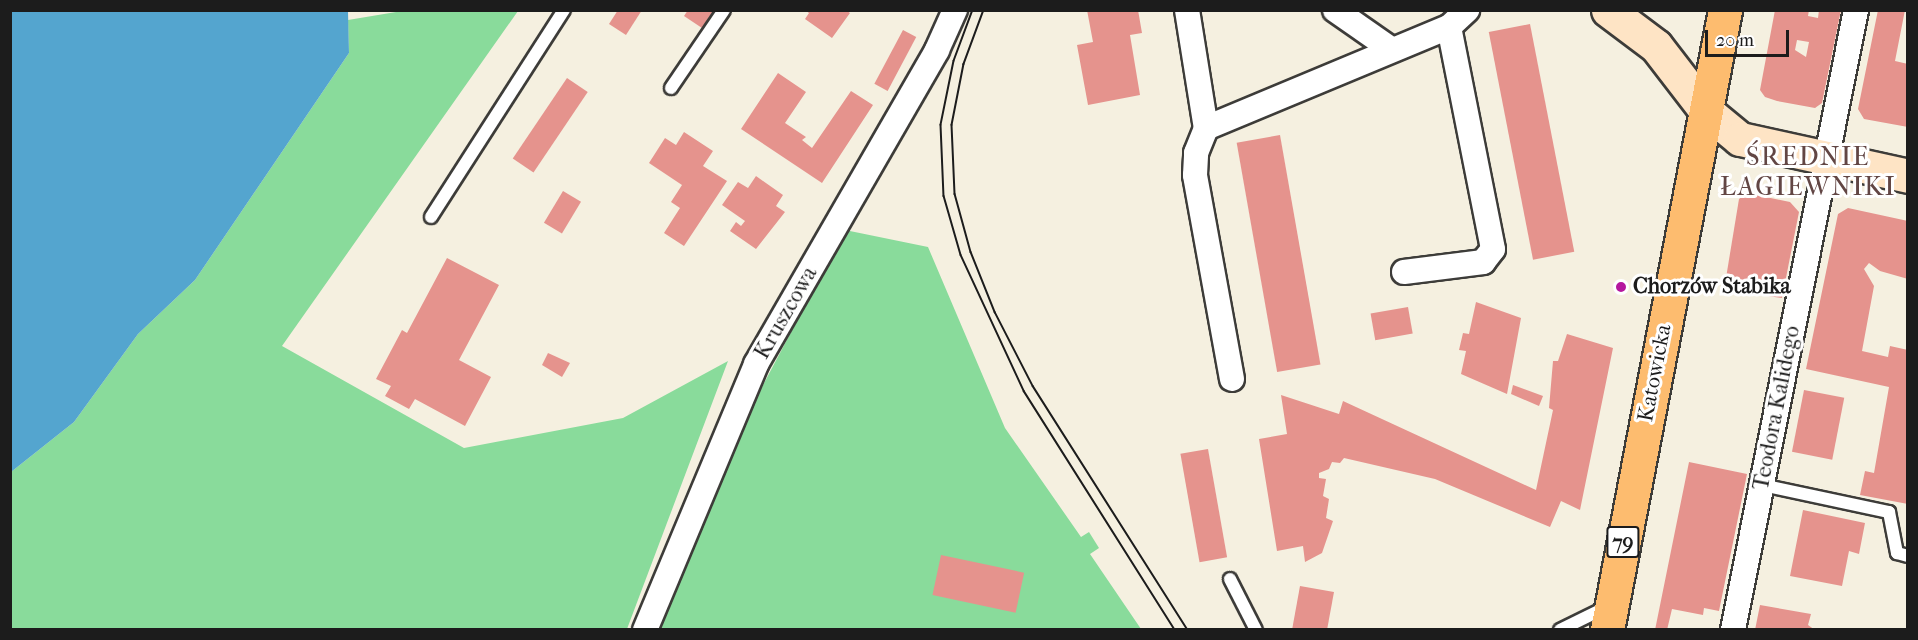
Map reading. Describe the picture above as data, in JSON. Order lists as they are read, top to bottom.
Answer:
{
  "streets": {
    "main road": ["Katowicka", "79"],
    "street": ["Kruszcowa", "Teodora Kalidego"]
  },
  "districts": ["ŚREDNIE ŁAGIEWNIKI"],
  "places": ["Chorzów Stabika"],
  "scale_bar": "20 m"
}
